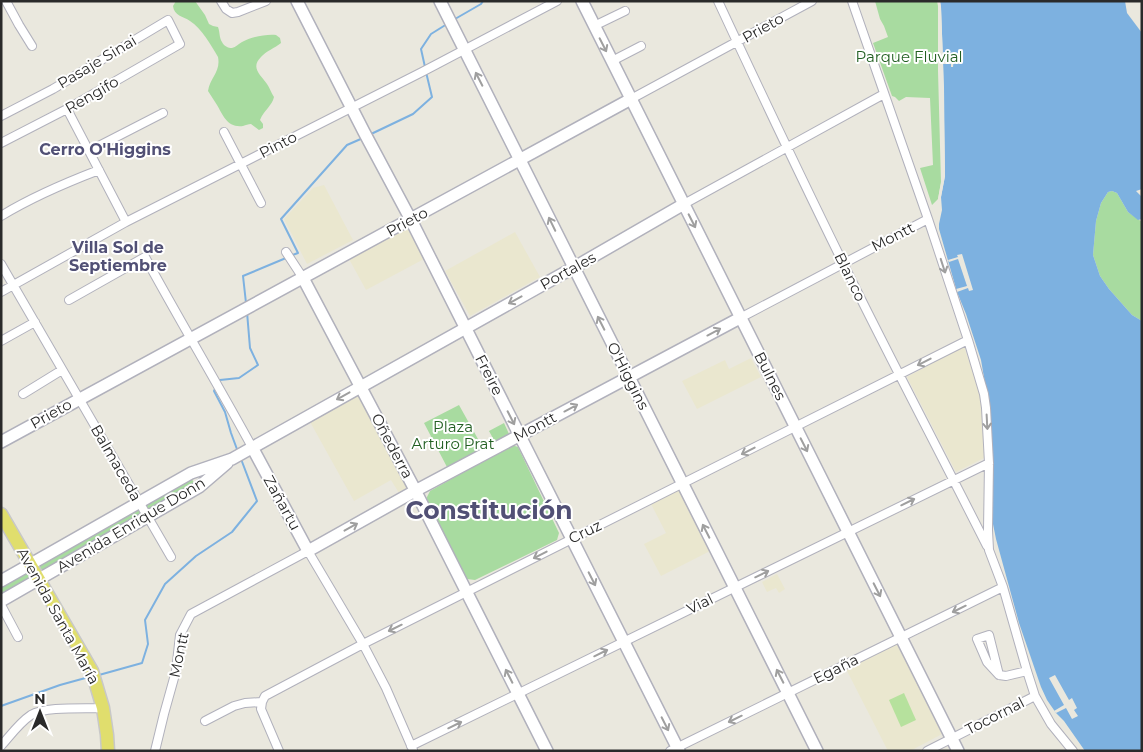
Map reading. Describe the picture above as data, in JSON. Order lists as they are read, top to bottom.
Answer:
{
  "streets": {
    "main road": ["Avenida Santa María"],
    "street": [
      "Prieto",
      "Pasaje Sinai",
      "Rengifo",
      "Pinto",
      "Montt",
      "Portales",
      "Blanco",
      "Freire",
      "O'Higgins",
      "Bulnes",
      "Oñederra",
      "Balmaceda",
      "Zañartu",
      "Avenida Enrique Donn",
      "Cruz",
      "Vial",
      "Egaña",
      "Tocornal"
    ]
  },
  "crossings": [
    ["Prieto", "Blanco"],
    ["Prieto", "Freire"],
    ["Prieto", "O'Higgins"],
    ["Prieto", "Bulnes"],
    ["Prieto", "Oñederra"],
    ["Prieto", "Balmaceda"],
    ["Prieto", "Zañartu"],
    ["Pasaje Sinai", "Rengifo"],
    ["Pinto", "Freire"],
    ["Pinto", "O'Higgins"],
    ["Pinto", "Balmaceda"],
    ["Montt", "Blanco"],
    ["Montt", "Freire"],
    ["Montt", "O'Higgins"],
    ["Montt", "Bulnes"],
    ["Montt", "Oñederra"],
    ["Montt", "Zañartu"],
    ["Portales", "Blanco"],
    ["Portales", "Freire"],
    ["Portales", "O'Higgins"],
    ["Portales", "Bulnes"],
    ["Portales", "Oñederra"],
    ["Portales", "Zañartu"],
    ["Portales", "Avenida Enrique Donn"],
    ["Blanco", "Cruz"],
    ["Blanco", "Vial"],
    ["Freire", "Cruz"],
    ["Freire", "Vial"],
    ["Freire", "Egaña"],
    ["O'Higgins", "Cruz"],
    ["O'Higgins", "Vial"],
    ["O'Higgins", "Egaña"],
    ["Bulnes", "Cruz"],
    ["Bulnes", "Vial"],
    ["Bulnes", "Egaña"],
    ["Bulnes", "Tocornal"],
    ["Oñederra", "Cruz"],
    ["Oñederra", "Vial"],
    ["Balmaceda", "Avenida Enrique Donn"],
    ["Zañartu", "Avenida Enrique Donn"],
    ["Zañartu", "Cruz"],
    ["Zañartu", "Vial"],
    ["Avenida Enrique Donn", "Avenida Santa María"]
  ],
  "one_way": [
    "Montt",
    "Freire",
    "O'Higgins",
    "Bulnes",
    "Cruz",
    "Vial",
    "Egaña"
  ],
  "districts": ["Cerro O'Higgins", "Villa Sol de Septiembre", "Constitución"],
  "parks": ["Parque Fluvial", "Plaza Arturo Prat"],
  "north": "top"
}
